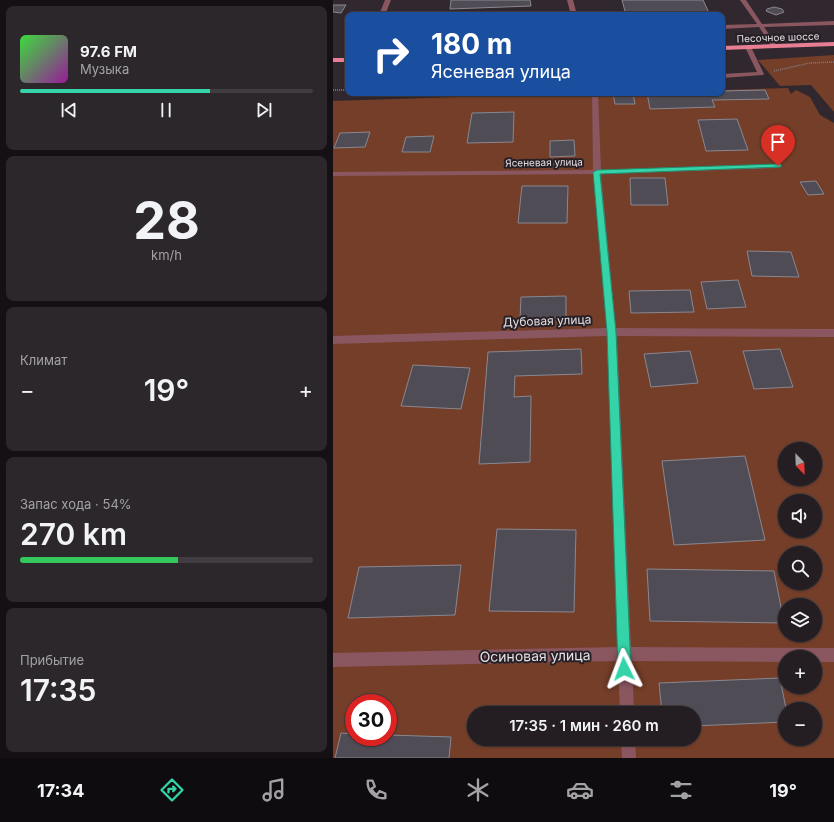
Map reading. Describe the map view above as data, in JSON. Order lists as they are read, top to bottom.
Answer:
{
  "streets": {
    "main road": ["Песочное шоссе"],
    "street": ["Ясеневая улица", "Дубовая улица", "Осиновая улица"]
  },
  "north": "bottom right",
  "page": {
    "turn": ["180 m", "Ясеневая улица"],
    "song": ["97.6 FM", "Музыка"],
    "tile": [
      ["28", "km/h"],
      "Климат",
      ["Запас хода · 54%", "270 km"],
      ["Прибытие", "17:35"]
    ],
    "heat": ["−", "19°", "+"],
    "map_buttons": ["+", "−"],
    "limit": "30",
    "trip": "17:35 · 1 мин · 260 m",
    "tabs": ["17:34", "19°"]
  }
}
